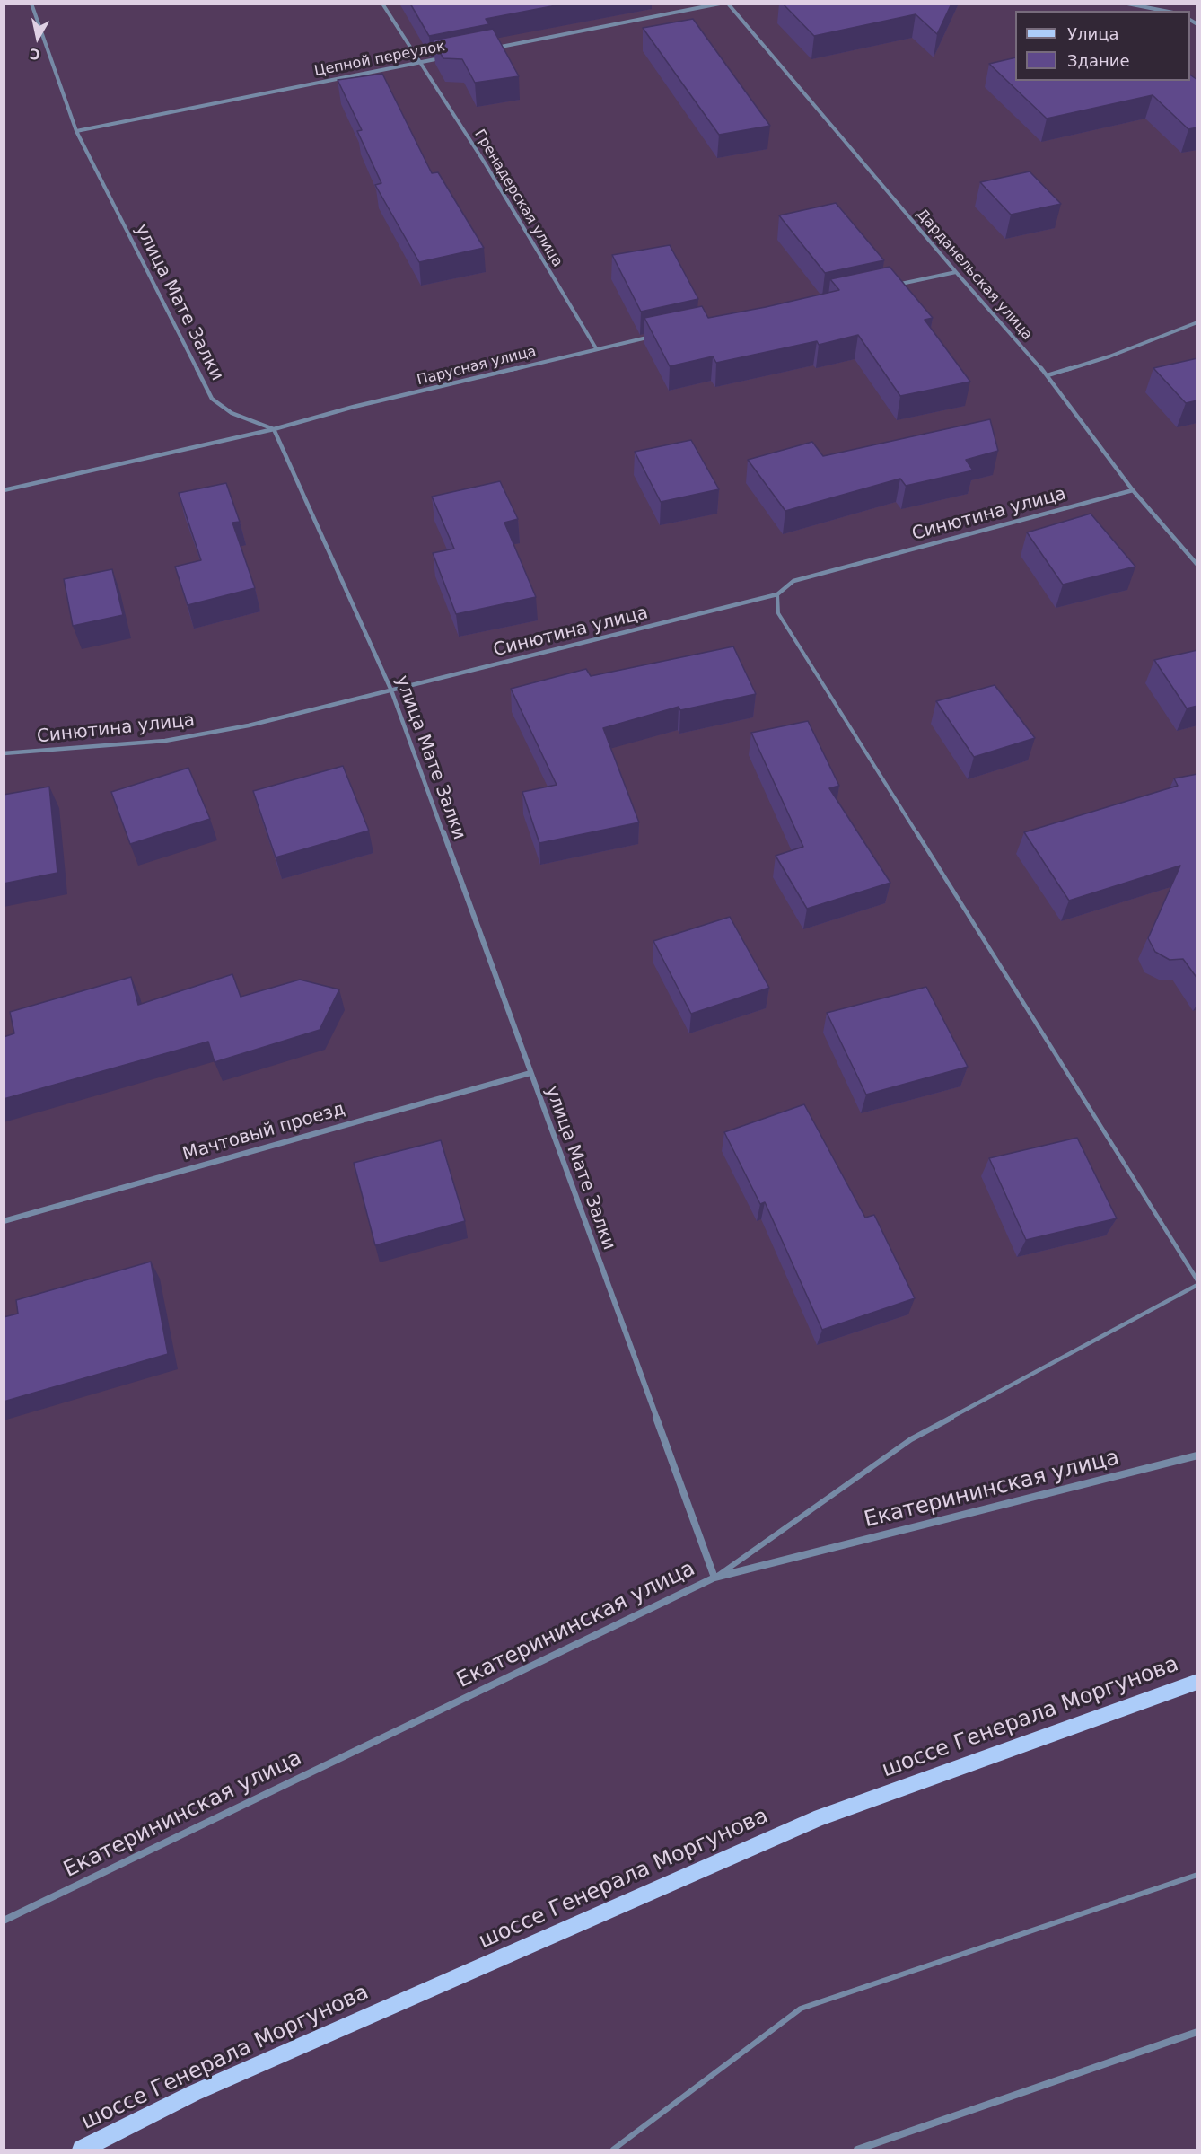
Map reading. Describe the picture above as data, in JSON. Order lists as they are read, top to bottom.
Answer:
{
  "streets": {
    "main road": ["шоссе Генерала Моргунова"],
    "street": [
      "Цепной переулок",
      "Гренадерская улица",
      "Дарданельская улица",
      "улица Мате Залки",
      "Парусная улица",
      "Синютина улица",
      "Мачтовый проезд",
      "Екатерининская улица"
    ]
  },
  "crossings": [
    ["Цепной переулок", "Гренадерская улица"],
    ["Цепной переулок", "улица Мате Залки"],
    ["Гренадерская улица", "Парусная улица"],
    ["Дарданельская улица", "Синютина улица"],
    ["улица Мате Залки", "Парусная улица"],
    ["улица Мате Залки", "Синютина улица"],
    ["улица Мате Залки", "Мачтовый проезд"],
    ["улица Мате Залки", "Екатерининская улица"]
  ],
  "legend": ["Улица", "Здание"],
  "north": "bottom"
}
